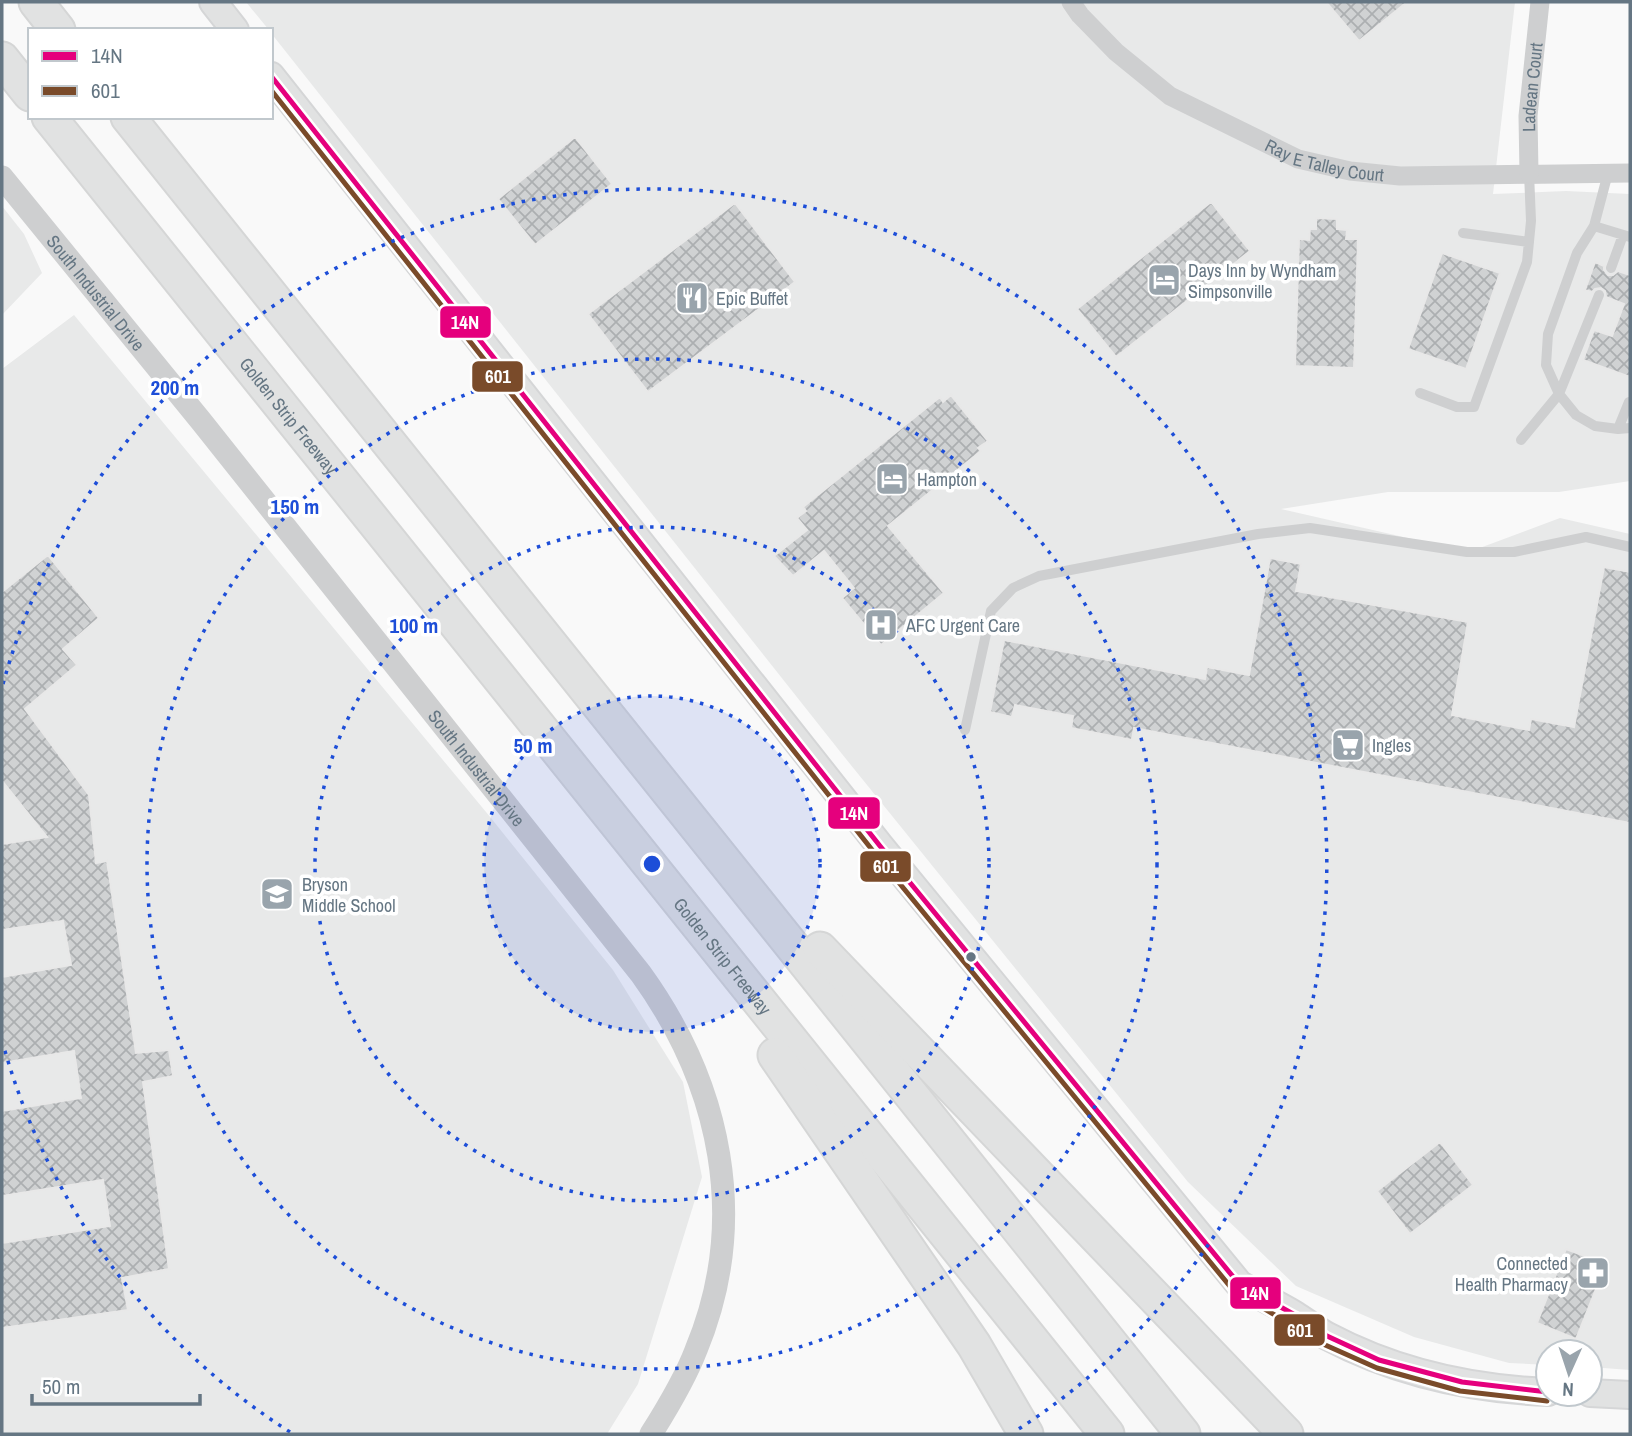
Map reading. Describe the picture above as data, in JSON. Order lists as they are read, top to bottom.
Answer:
{
  "streets": {
    "highway": ["Golden Strip Freeway"],
    "street": ["Ladean Court", "Ray E Talley Court", "South Industrial Drive"]
  },
  "crossings": [
    ["Ladean Court", "Ray E Talley Court"]
  ],
  "places": {
    "hotel": ["Days Inn by Wyndham Simpsonville", "Hampton"],
    "restaurant": ["Epic Buffet"],
    "hospital": ["AFC Urgent Care"],
    "supermarket": ["Ingles"],
    "school or university": ["Bryson Middle School"],
    "pharmacy": ["Connected Health Pharmacy"]
  },
  "lines": ["transit line 14N", "transit line 601"],
  "legend": ["14N", "601"],
  "scale_bar": "50 m",
  "north": "bottom",
  "rings": [
    "200 m",
    "150 m",
    "100 m",
    "50 m"
  ]
}
